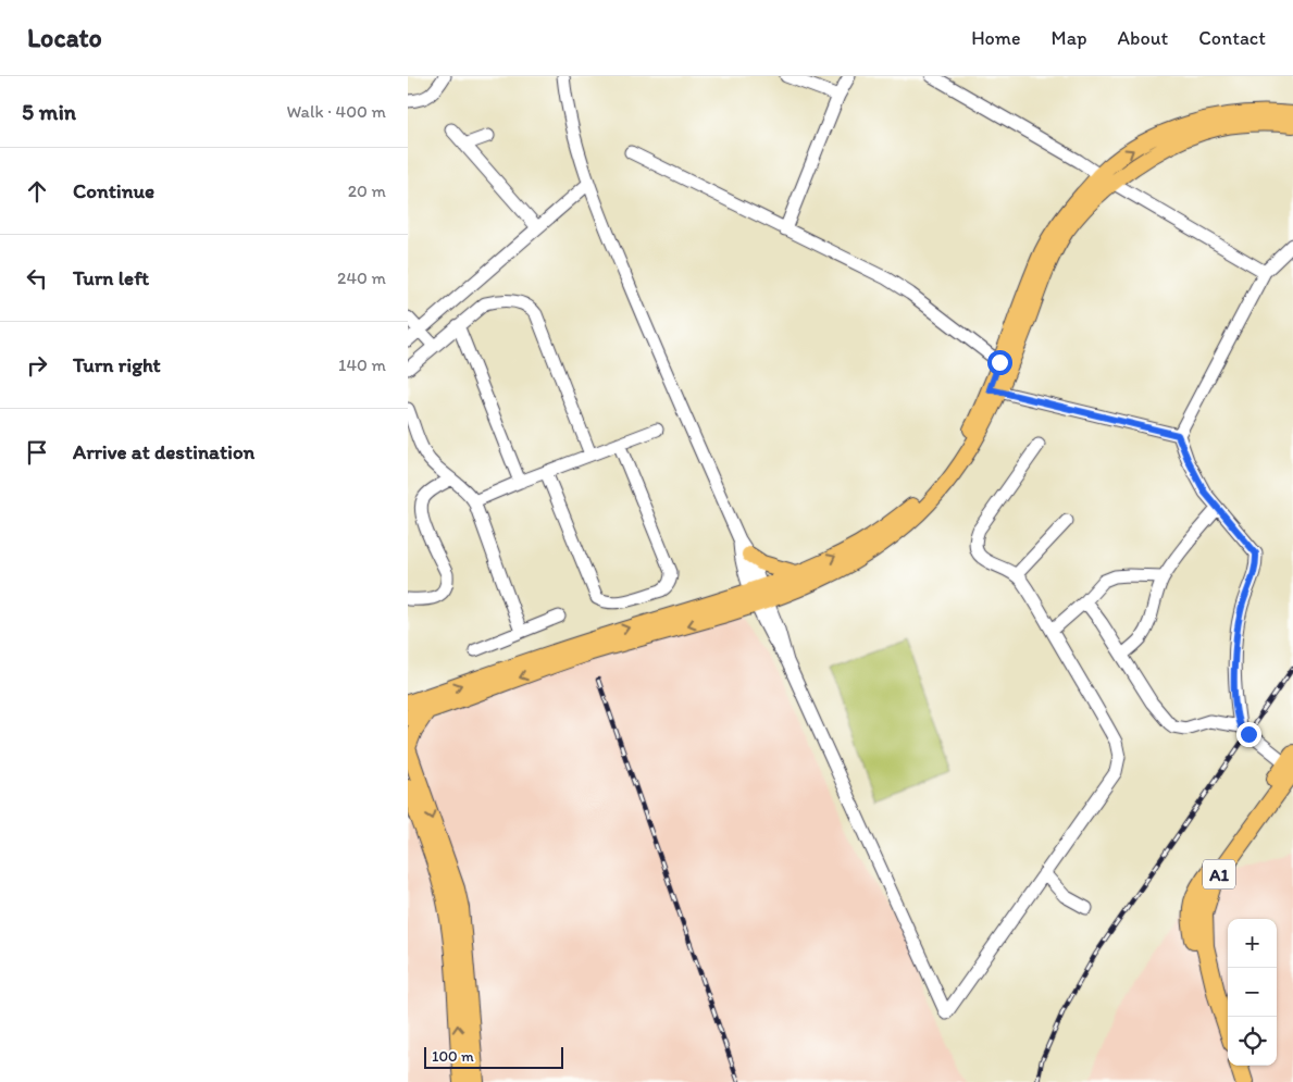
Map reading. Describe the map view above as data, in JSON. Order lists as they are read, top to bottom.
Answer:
{
  "streets": {
    "highway": ["A1"]
  },
  "scale_bar": "100 m",
  "page": {
    "header": "Locato",
    "nav": [
      "Home",
      "Map",
      "About",
      "Contact"
    ],
    "heading": ["5 min", "Walk · 400 m"],
    "list": [
      ["Continue", "20 m"],
      ["Turn left", "240 m"],
      ["Turn right", "140 m"],
      "Arrive at destination"
    ],
    "map_buttons": ["+", "−"],
    "scale": "100 m"
  }
}
